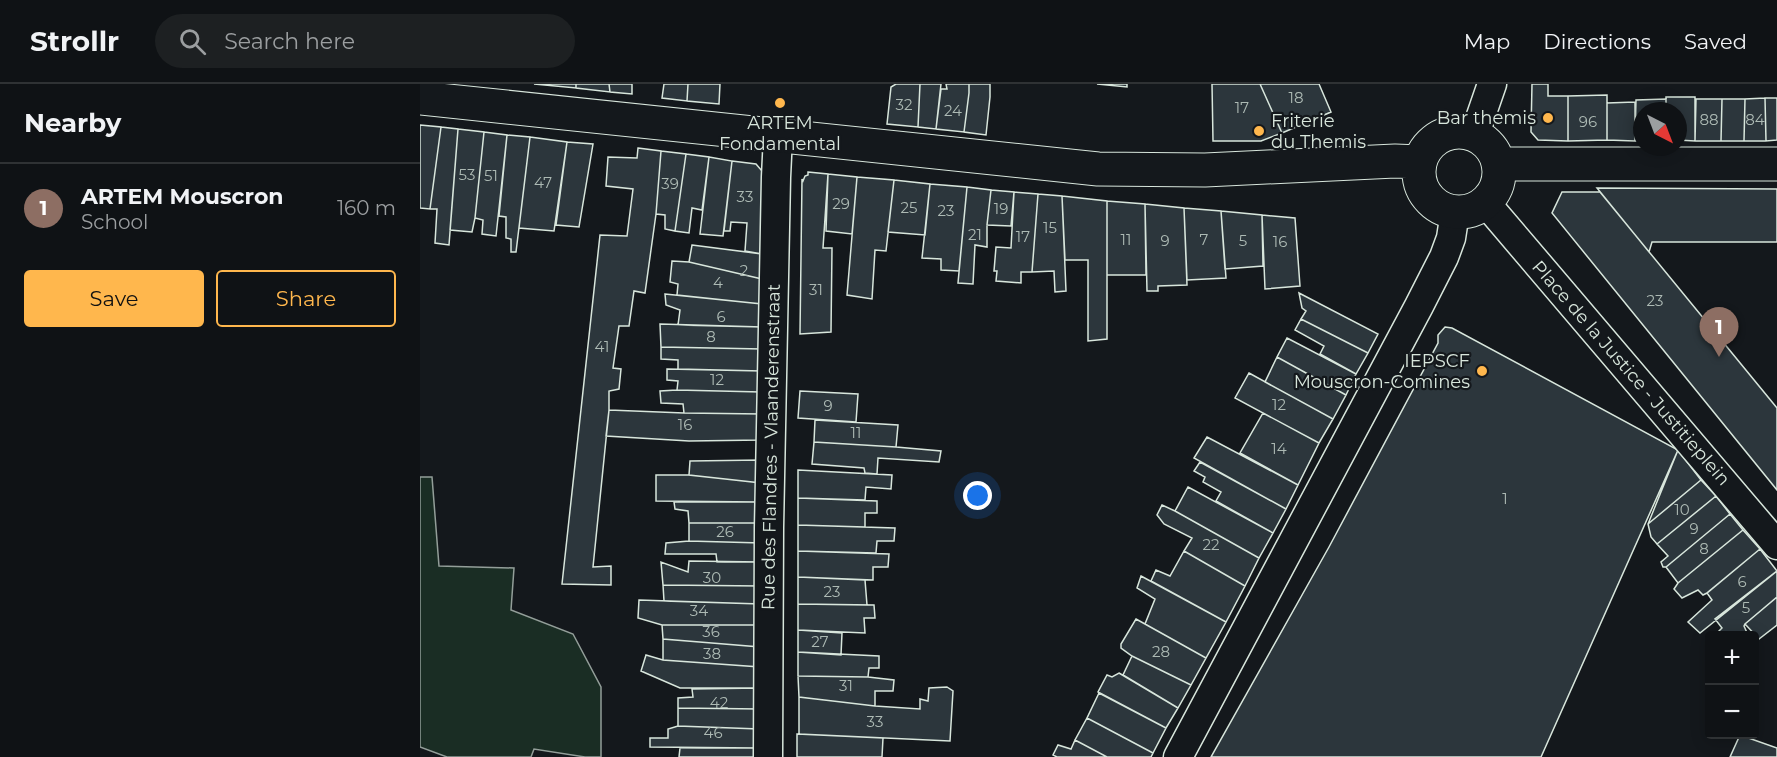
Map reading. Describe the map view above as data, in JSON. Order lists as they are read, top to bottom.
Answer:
{
  "streets": {
    "street": ["Place de la Justice - Justitieplein", "Rue des Flandres - Vlaanderenstraat"]
  },
  "places": [
    "ARTEM Fondamental",
    "Bar themis",
    "Friterie du Themis",
    "IEPSCF Mouscron-Comines"
  ],
  "house_numbers": [
    "18",
    "32",
    "17",
    "24",
    "88",
    "84",
    "96",
    "53",
    "51",
    "47",
    "39",
    "33",
    "29",
    "25",
    "19",
    "23",
    "15",
    "21",
    "17",
    "11",
    "7",
    "9",
    "5",
    "16",
    "2",
    "4",
    "31",
    "23",
    "6",
    "8",
    "41",
    "12",
    "12",
    "9",
    "16",
    "11",
    "14",
    "1",
    "10",
    "9",
    "26",
    "22",
    "8",
    "30",
    "6",
    "23",
    "5",
    "34",
    "36",
    "27",
    "28",
    "38",
    "31",
    "42",
    "33",
    "46"
  ],
  "north": "bottom right",
  "page": {
    "header": "Strollr",
    "search": "Search here",
    "nav": ["Map", "Directions", "Saved"],
    "heading": "Nearby",
    "list": [
      {
        "mark": "1",
        "name": "ARTEM Mouscron",
        "note": "School",
        "value": "160 m"
      }
    ],
    "buttons": ["Save", "Share"],
    "pins": "1",
    "map_buttons": ["+", "−"]
  }
}
